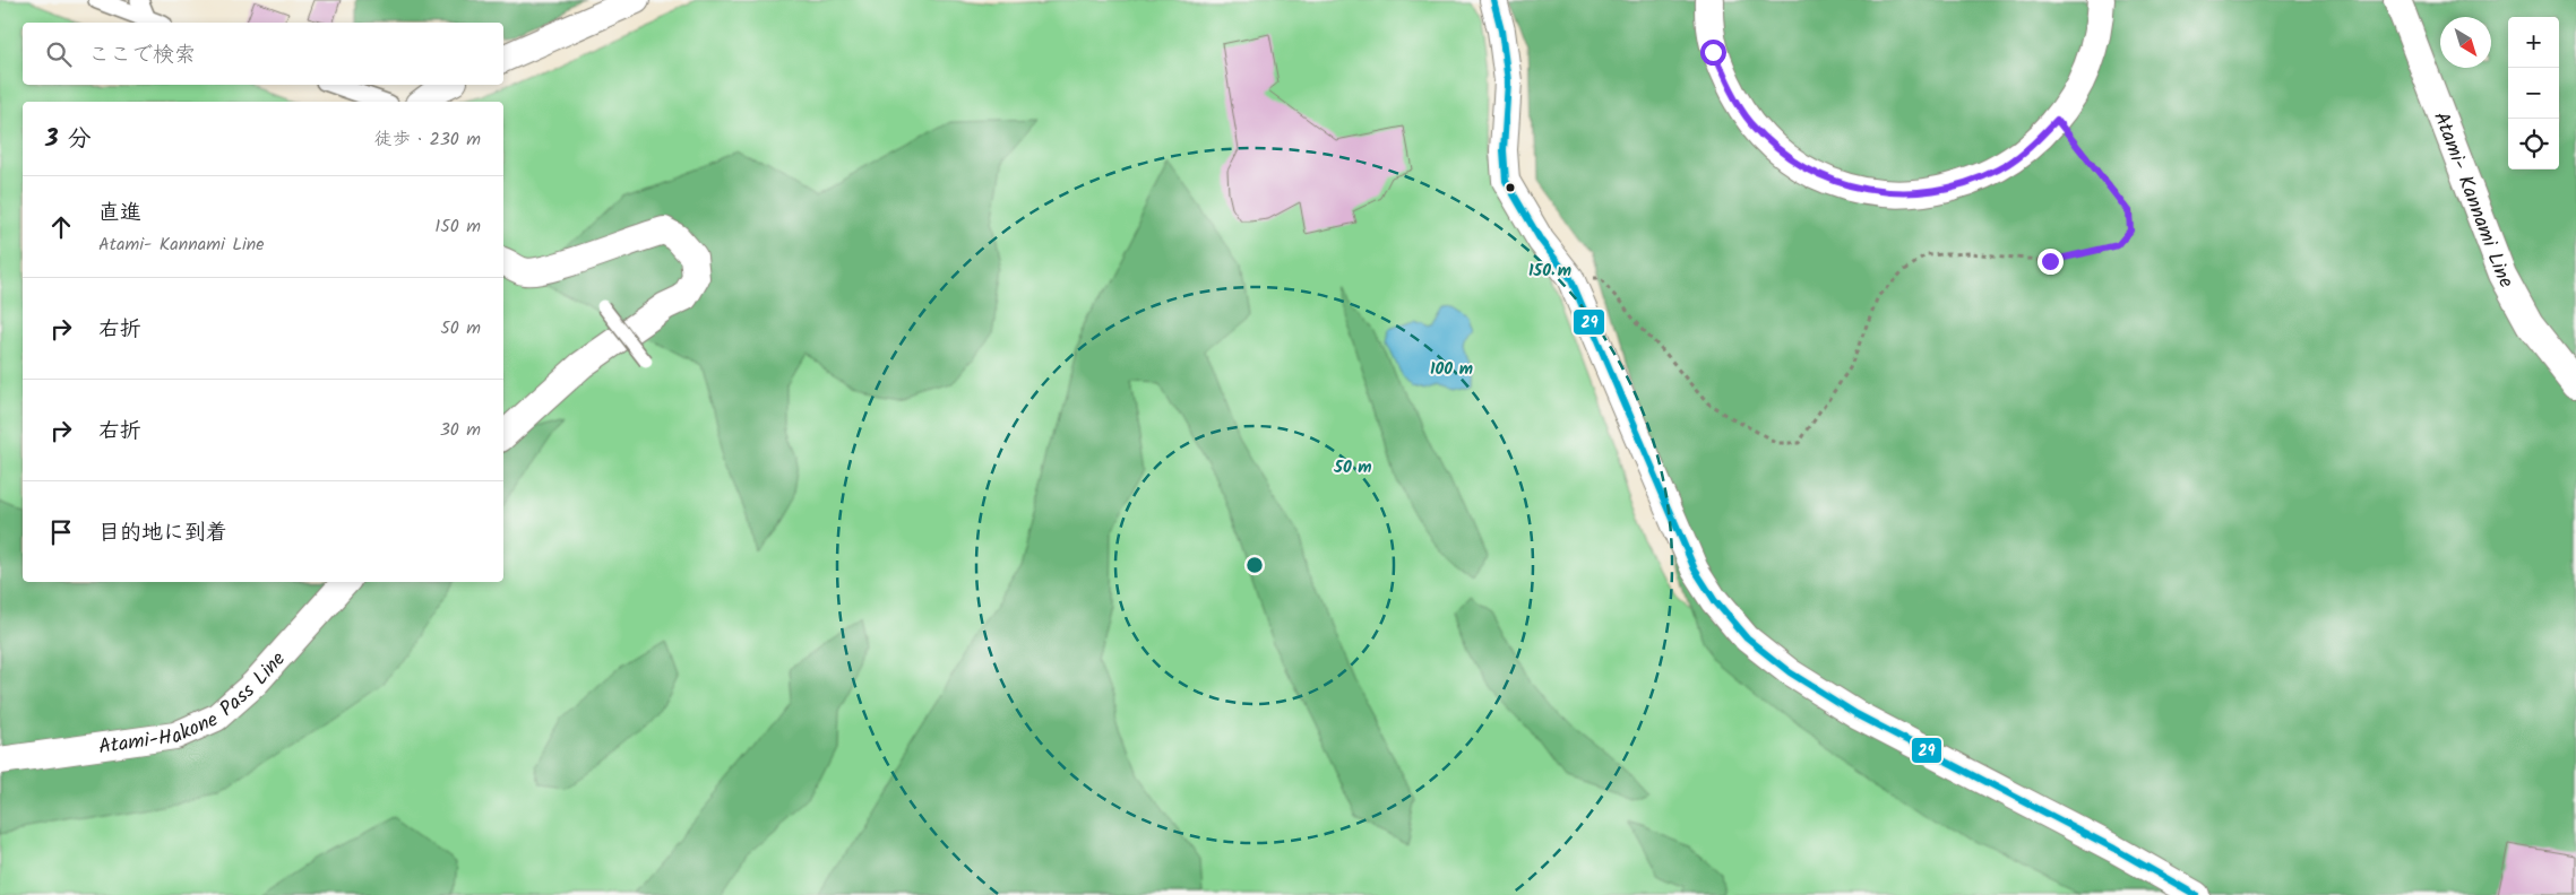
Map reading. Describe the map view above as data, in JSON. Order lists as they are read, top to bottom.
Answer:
{
  "streets": {
    "main road": ["Atami- Kannami Line", "Atami-Hakone Pass Line"]
  },
  "lines": ["transit line 29"],
  "north": "bottom right",
  "page": {
    "map_buttons": ["+", "−"],
    "search": "ここで検索",
    "heading": ["3 分", "徒歩 · 230 m"],
    "list": [
      ["直進", "Atami- Kannami Line", "150 m"],
      ["右折", "50 m"],
      ["右折", "30 m"],
      "目的地に到着"
    ]
  },
  "rings": ["150 m", "100 m", "50 m"]
}
